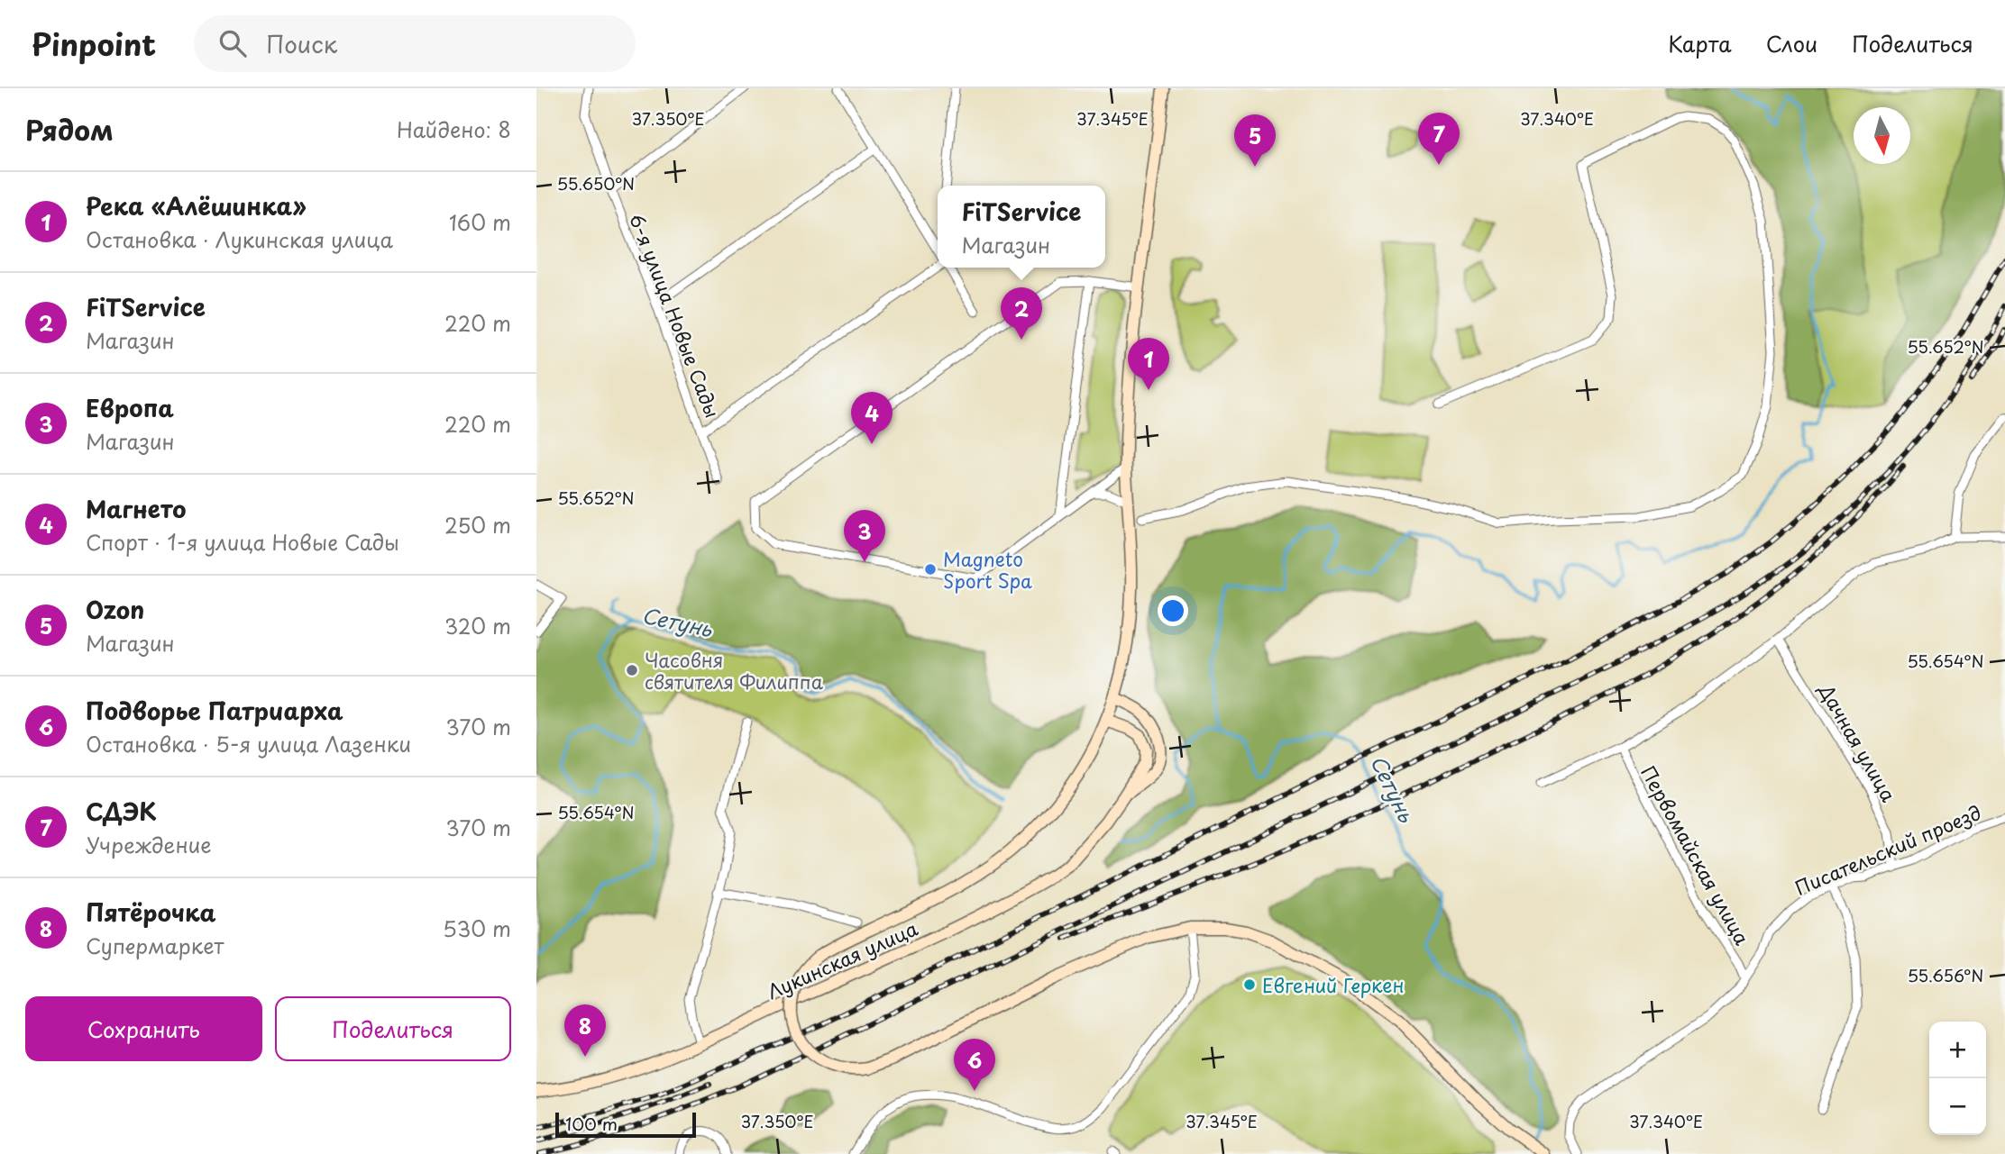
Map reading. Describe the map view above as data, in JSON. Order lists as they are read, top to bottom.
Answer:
{
  "streets": {
    "main road": ["Лукинская улица"],
    "street": [
      "6-я улица Новые Сады",
      "Дачная улица",
      "Писательский проезд",
      "Первомайская улица"
    ]
  },
  "crossings": [
    ["Дачная улица", "Писательский проезд"],
    ["Писательский проезд", "Первомайская улица"]
  ],
  "water": ["Сетунь"],
  "places": ["Magneto Sport Spa", "Часовня святителя Филиппа", "Евгений Геркен"],
  "scale_bar": "100 m",
  "north": "bottom",
  "page": {
    "header": "Pinpoint",
    "search": "Поиск",
    "nav": ["Карта", "Слои", "Поделиться"],
    "heading": ["Рядом", "Найдено: 8"],
    "pins": [
      "7",
      "5",
      "2",
      "1",
      "4",
      "3",
      "8",
      "6"
    ],
    "list": [
      {
        "mark": "1",
        "name": "Река «Алёшинка»",
        "note": "Остановка · Лукинская улица",
        "value": "160 m"
      },
      {
        "mark": "2",
        "name": "FiTService",
        "note": "Магазин",
        "value": "220 m"
      },
      {
        "mark": "3",
        "name": "Европа",
        "note": "Магазин",
        "value": "220 m"
      },
      {
        "mark": "4",
        "name": "Магнето",
        "note": "Спорт · 1-я улица Новые Сады",
        "value": "250 m"
      },
      {
        "mark": "5",
        "name": "Ozon",
        "note": "Магазин",
        "value": "320 m"
      },
      {
        "mark": "6",
        "name": "Подворье Патриарха",
        "note": "Остановка · 5-я улица Лазенки",
        "value": "370 m"
      },
      {
        "mark": "7",
        "name": "СДЭК",
        "note": "Учреждение",
        "value": "370 m"
      },
      {
        "mark": "8",
        "name": "Пятёрочка",
        "note": "Супермаркет",
        "value": "530 m"
      }
    ],
    "popup": ["FiTService", "Магазин"],
    "buttons": ["Сохранить", "Поделиться"],
    "map_buttons": ["+", "−"],
    "scale": "100 m"
  },
  "coordinates": [
    "37.350°E",
    "37.345°E",
    "37.340°E",
    "55.650°N",
    "55.652°N",
    "55.654°N",
    "55.656°N"
  ]
}
